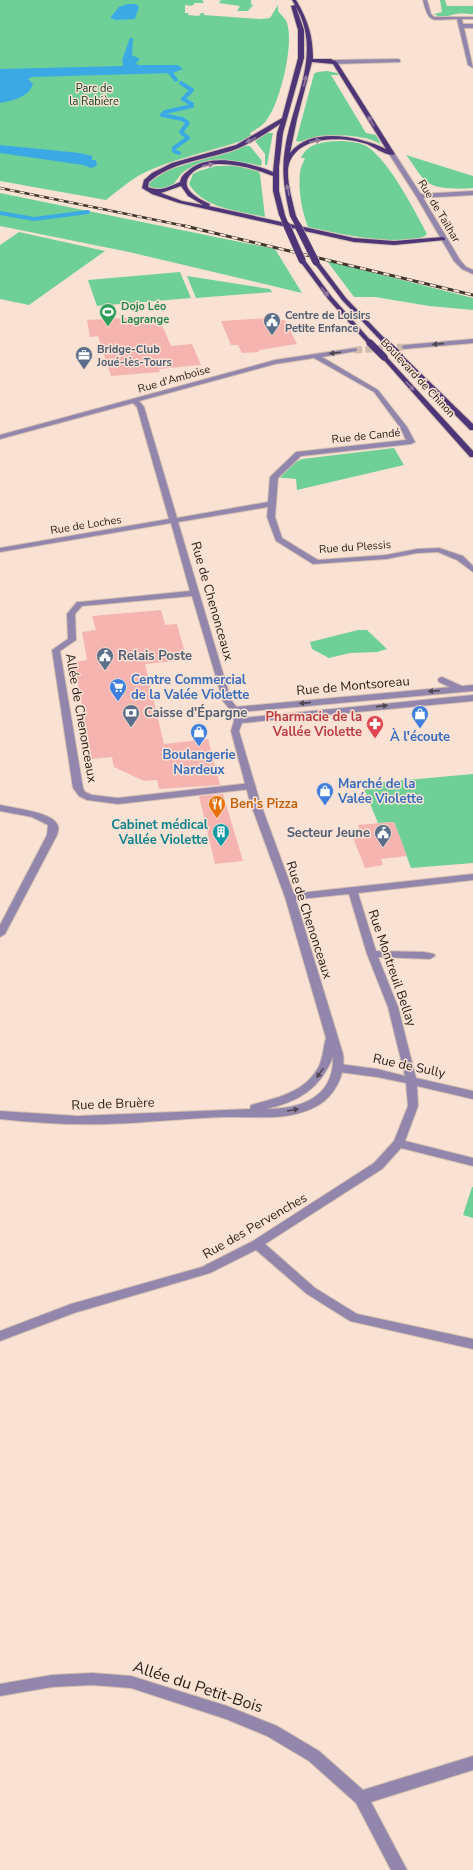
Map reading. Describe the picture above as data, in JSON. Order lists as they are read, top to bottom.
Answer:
{
  "streets": {
    "main road": ["Boulevard de Chinon"],
    "street": [
      "Rue de Tailhar",
      "Rue d'Amboise",
      "Rue de Candé",
      "Rue de Loches",
      "Rue du Plessis",
      "Rue de Chenonceaux",
      "Rue de Montsoreau",
      "Allée de Chenonceaux",
      "Rue Montreuil Bellay",
      "Rue de Sully",
      "Rue de Bruère",
      "Rue des Pervenches",
      "Allée du Petit-Bois"
    ]
  },
  "crossings": [
    ["Rue d'Amboise", "Rue de Candé"],
    ["Rue d'Amboise", "Rue de Chenonceaux"],
    ["Rue de Candé", "Rue du Plessis"],
    ["Rue de Loches", "Rue de Chenonceaux"],
    ["Rue de Chenonceaux", "Rue de Montsoreau"],
    ["Rue de Chenonceaux", "Allée de Chenonceaux"],
    ["Rue de Chenonceaux", "Rue de Bruère"],
    ["Rue Montreuil Bellay", "Rue de Sully"],
    ["Rue Montreuil Bellay", "Rue des Pervenches"],
    ["Rue de Sully", "Rue de Bruère"],
    ["Rue de Sully", "Rue des Pervenches"]
  ],
  "parks": ["Parc de la Rabière"],
  "places": {
    "sports": ["Dojo Léo Lagrange"],
    "public building": ["Centre de Loisirs Petite Enfance", "Relais Poste", "Secteur Jeune"],
    "office": ["Bridge-Club Joué-lès-Tours"],
    "supermarket": ["Centre Commercial de la Valée Violette"],
    "bank": ["Caisse d'Épargne"],
    "shop": ["À l'écoute", "Boulangerie Nardeux", "Marché de la Valée Violette"],
    "pharmacy": ["Pharmacie de la Vallée Violette"],
    "restaurant": ["Ben's Pizza"],
    "building": ["Cabinet médical Vallée Violette"]
  }
}
